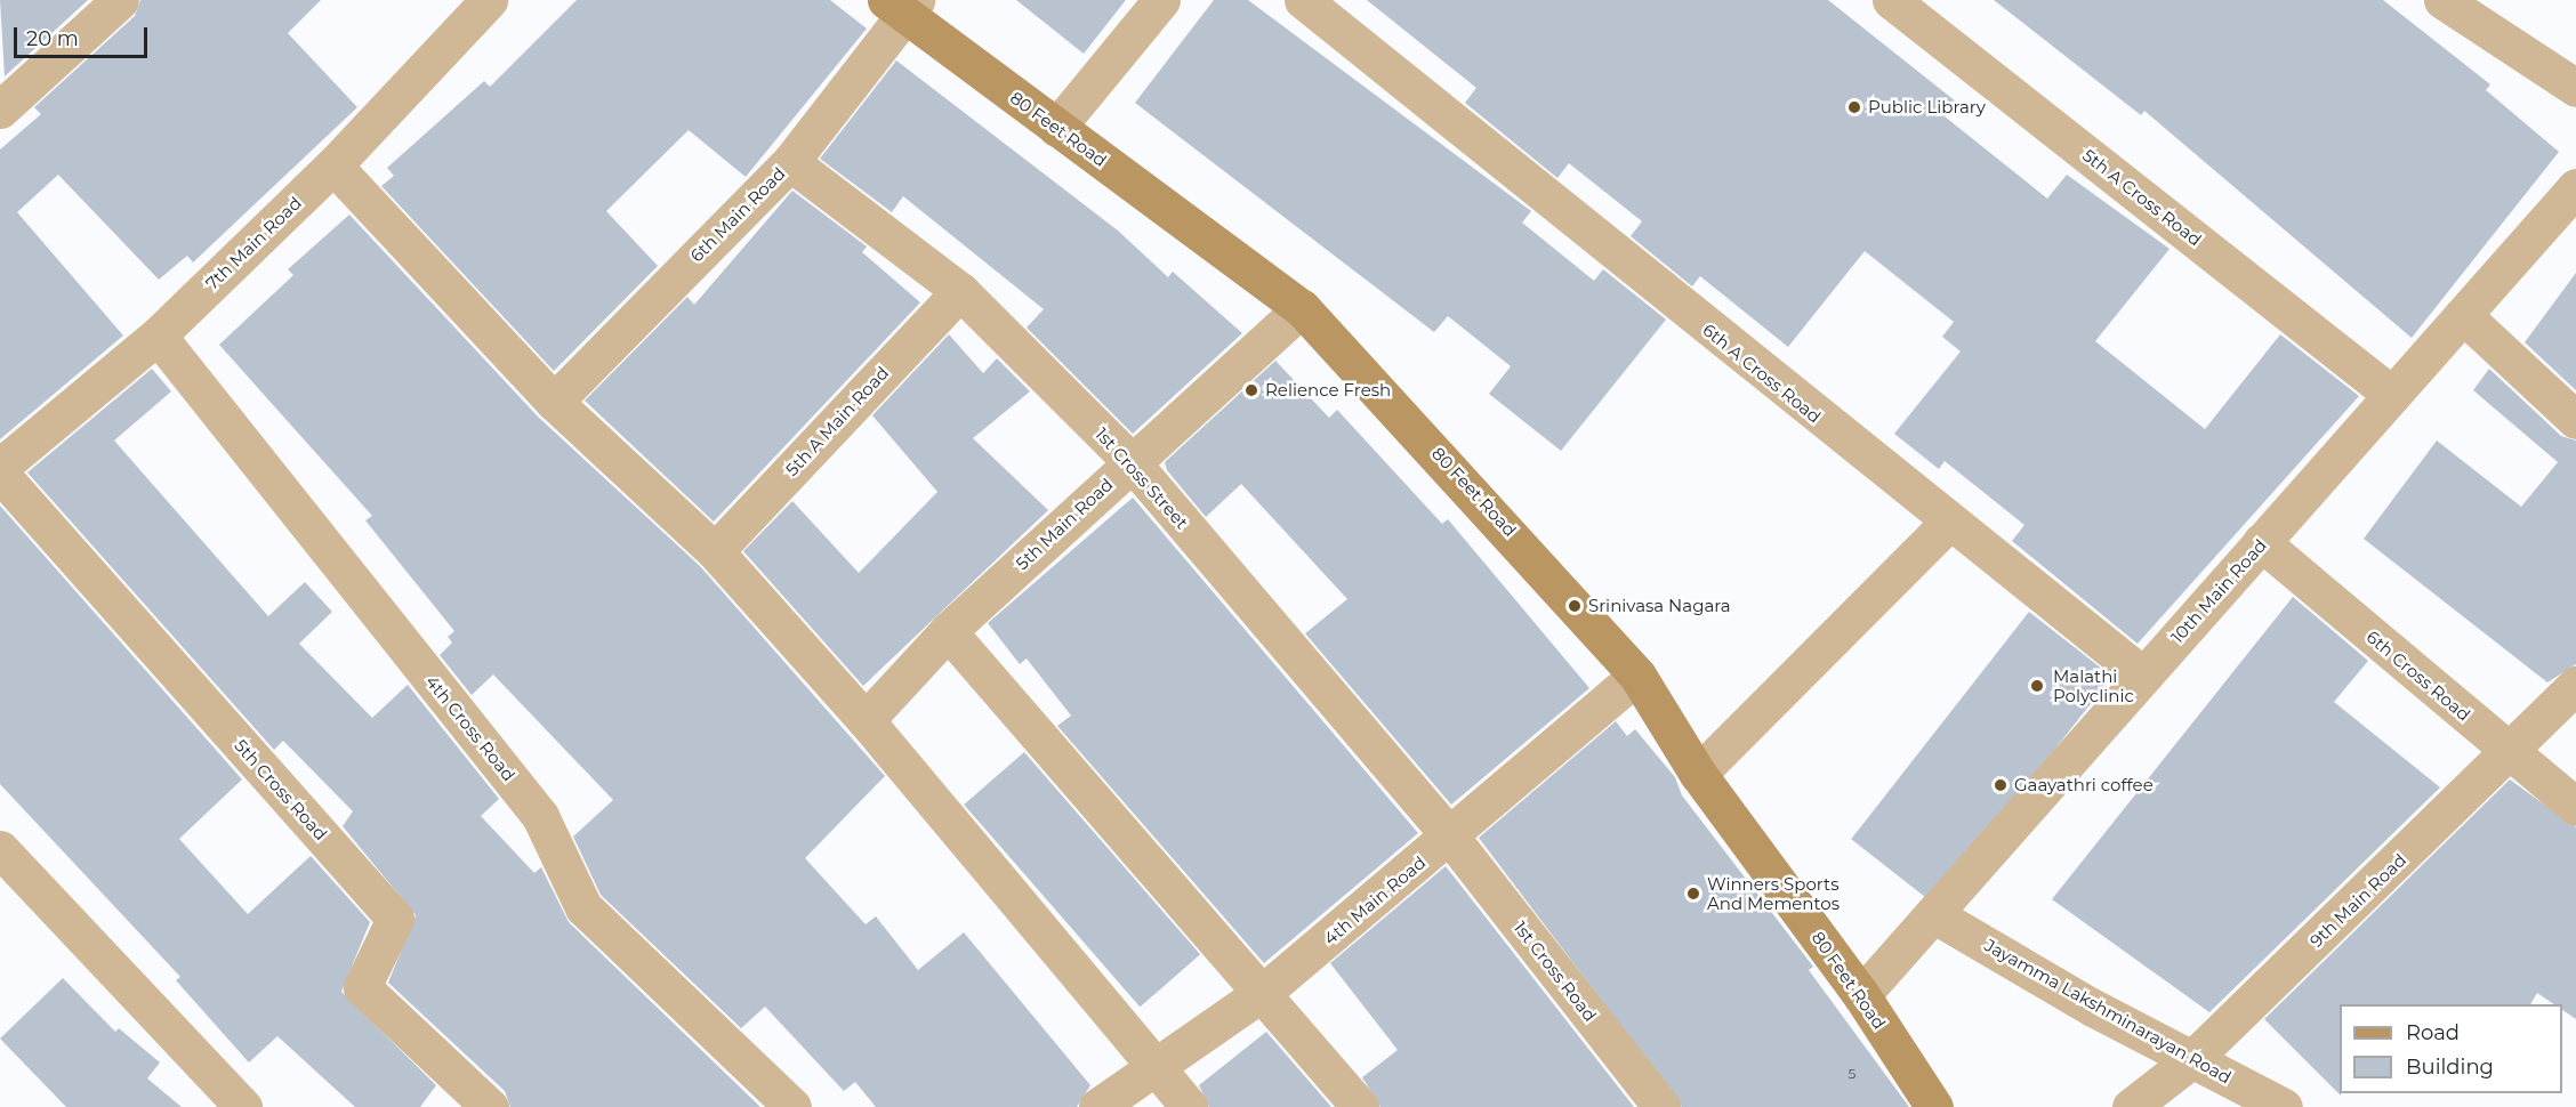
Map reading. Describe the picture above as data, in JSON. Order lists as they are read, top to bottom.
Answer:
{
  "streets": {
    "main road": ["80 Feet Road"],
    "street": [
      "5th A Cross Road",
      "6th Main Road",
      "7th Main Road",
      "6th A Cross Road",
      "5th A Main Road",
      "1st Cross Street",
      "5th Main Road",
      "10th Main Road",
      "6th Cross Road",
      "4th Cross Road",
      "5th Cross Road",
      "4th Main Road",
      "9th Main Road",
      "1st Cross Road",
      "Jayamma Lakshminarayan Road"
    ]
  },
  "crossings": [
    ["80 Feet Road", "6th Main Road"],
    ["80 Feet Road", "5th Main Road"],
    ["80 Feet Road", "10th Main Road"],
    ["80 Feet Road", "4th Main Road"],
    ["5th A Cross Road", "10th Main Road"],
    ["6th Main Road", "1st Cross Street"],
    ["7th Main Road", "4th Cross Road"],
    ["6th A Cross Road", "10th Main Road"],
    ["5th A Main Road", "1st Cross Street"],
    ["1st Cross Street", "5th Main Road"],
    ["1st Cross Street", "4th Main Road"],
    ["1st Cross Street", "1st Cross Road"],
    ["10th Main Road", "6th Cross Road"],
    ["10th Main Road", "Jayamma Lakshminarayan Road"],
    ["6th Cross Road", "9th Main Road"],
    ["4th Main Road", "1st Cross Road"],
    ["9th Main Road", "Jayamma Lakshminarayan Road"]
  ],
  "places": [
    "Public Library",
    "Relience Fresh",
    "Srinivasa Nagara",
    "Malathi Polyclinic",
    "Gaayathri coffee",
    "Winners Sports And Mementos"
  ],
  "house_numbers": ["5"],
  "legend": ["Road", "Building"],
  "scale_bar": "20 m"
}
